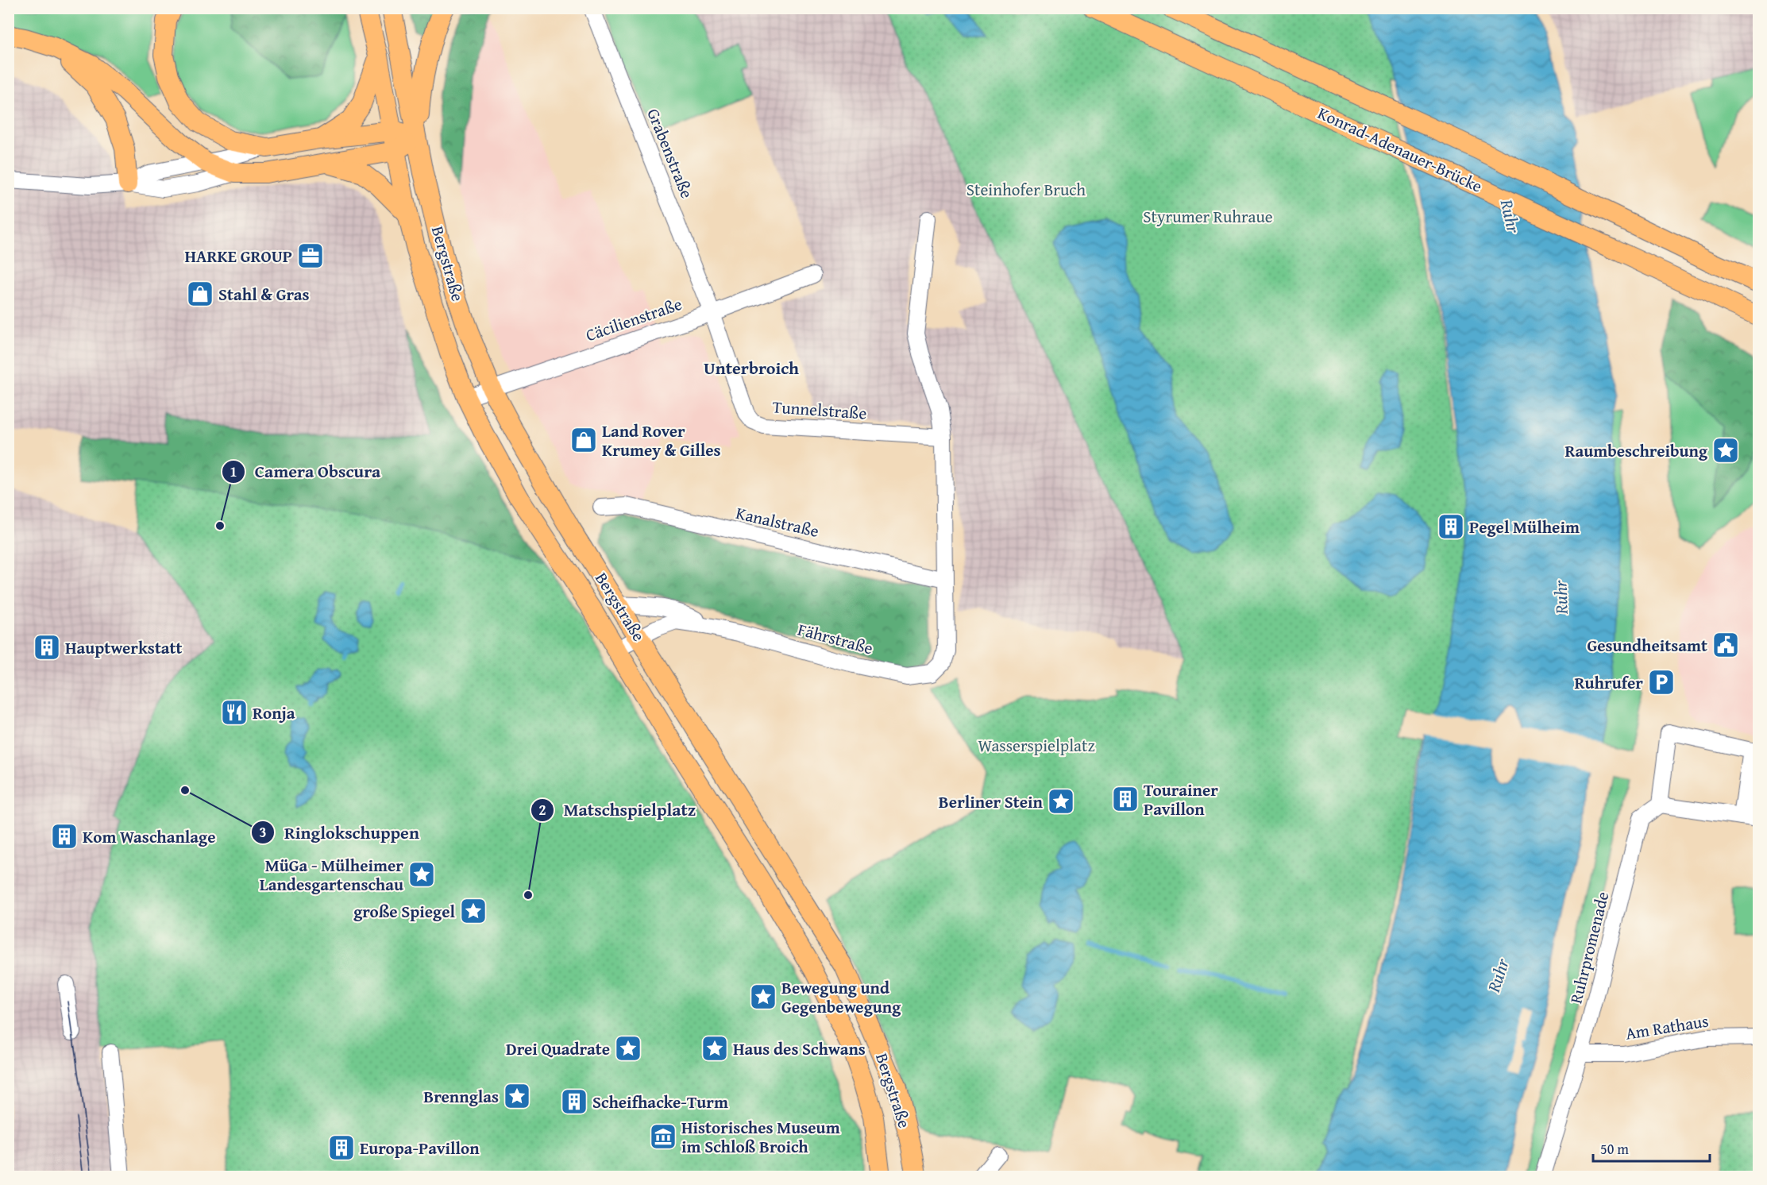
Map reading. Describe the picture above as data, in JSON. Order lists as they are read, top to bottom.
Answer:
{
  "streets": {
    "main road": ["Konrad-Adenauer-Brücke", "Bergstraße"],
    "street": [
      "Grabenstraße",
      "Cäcilienstraße",
      "Tunnelstraße",
      "Kanalstraße",
      "Fährstraße",
      "Ruhrpromenade",
      "Am Rathaus"
    ]
  },
  "crossings": [
    ["Grabenstraße", "Cäcilienstraße"],
    ["Grabenstraße", "Tunnelstraße"],
    ["Bergstraße", "Cäcilienstraße"],
    ["Bergstraße", "Fährstraße"],
    ["Cäcilienstraße", "Tunnelstraße"],
    ["Kanalstraße", "Fährstraße"],
    ["Ruhrpromenade", "Am Rathaus"]
  ],
  "districts": ["Unterbroich"],
  "water": ["Ruhr"],
  "parks": ["Steinhofer Bruch", "Styrumer Ruhraue", "Wasserspielplatz"],
  "places": {
    "office": ["HARKE GROUP"],
    "shop": ["Stahl & Gras", "Land Rover Krumey & Gilles"],
    "place": [
      "Raumbeschreibung",
      "Berliner Stein",
      "MüGa - Mülheimer Landesgartenschau",
      "große Spiegel",
      "Bewegung und Gegenbewegung",
      "Drei Quadrate",
      "Haus des Schwans",
      "Brennglas"
    ],
    "other": ["Camera Obscura", "Ringlokschuppen", "Matschspielplatz"],
    "building": [
      "Pegel Mülheim",
      "Hauptwerkstatt",
      "Tourainer Pavillon",
      "Kom Waschanlage",
      "Scheifhacke-Turm",
      "Europa-Pavillon"
    ],
    "public building": ["Gesundheitsamt"],
    "parking": ["Ruhrufer"],
    "restaurant": ["Ronja"],
    "museum": ["Historisches Museum im Schloß Broich"]
  },
  "scale_bar": "50 m"
}
